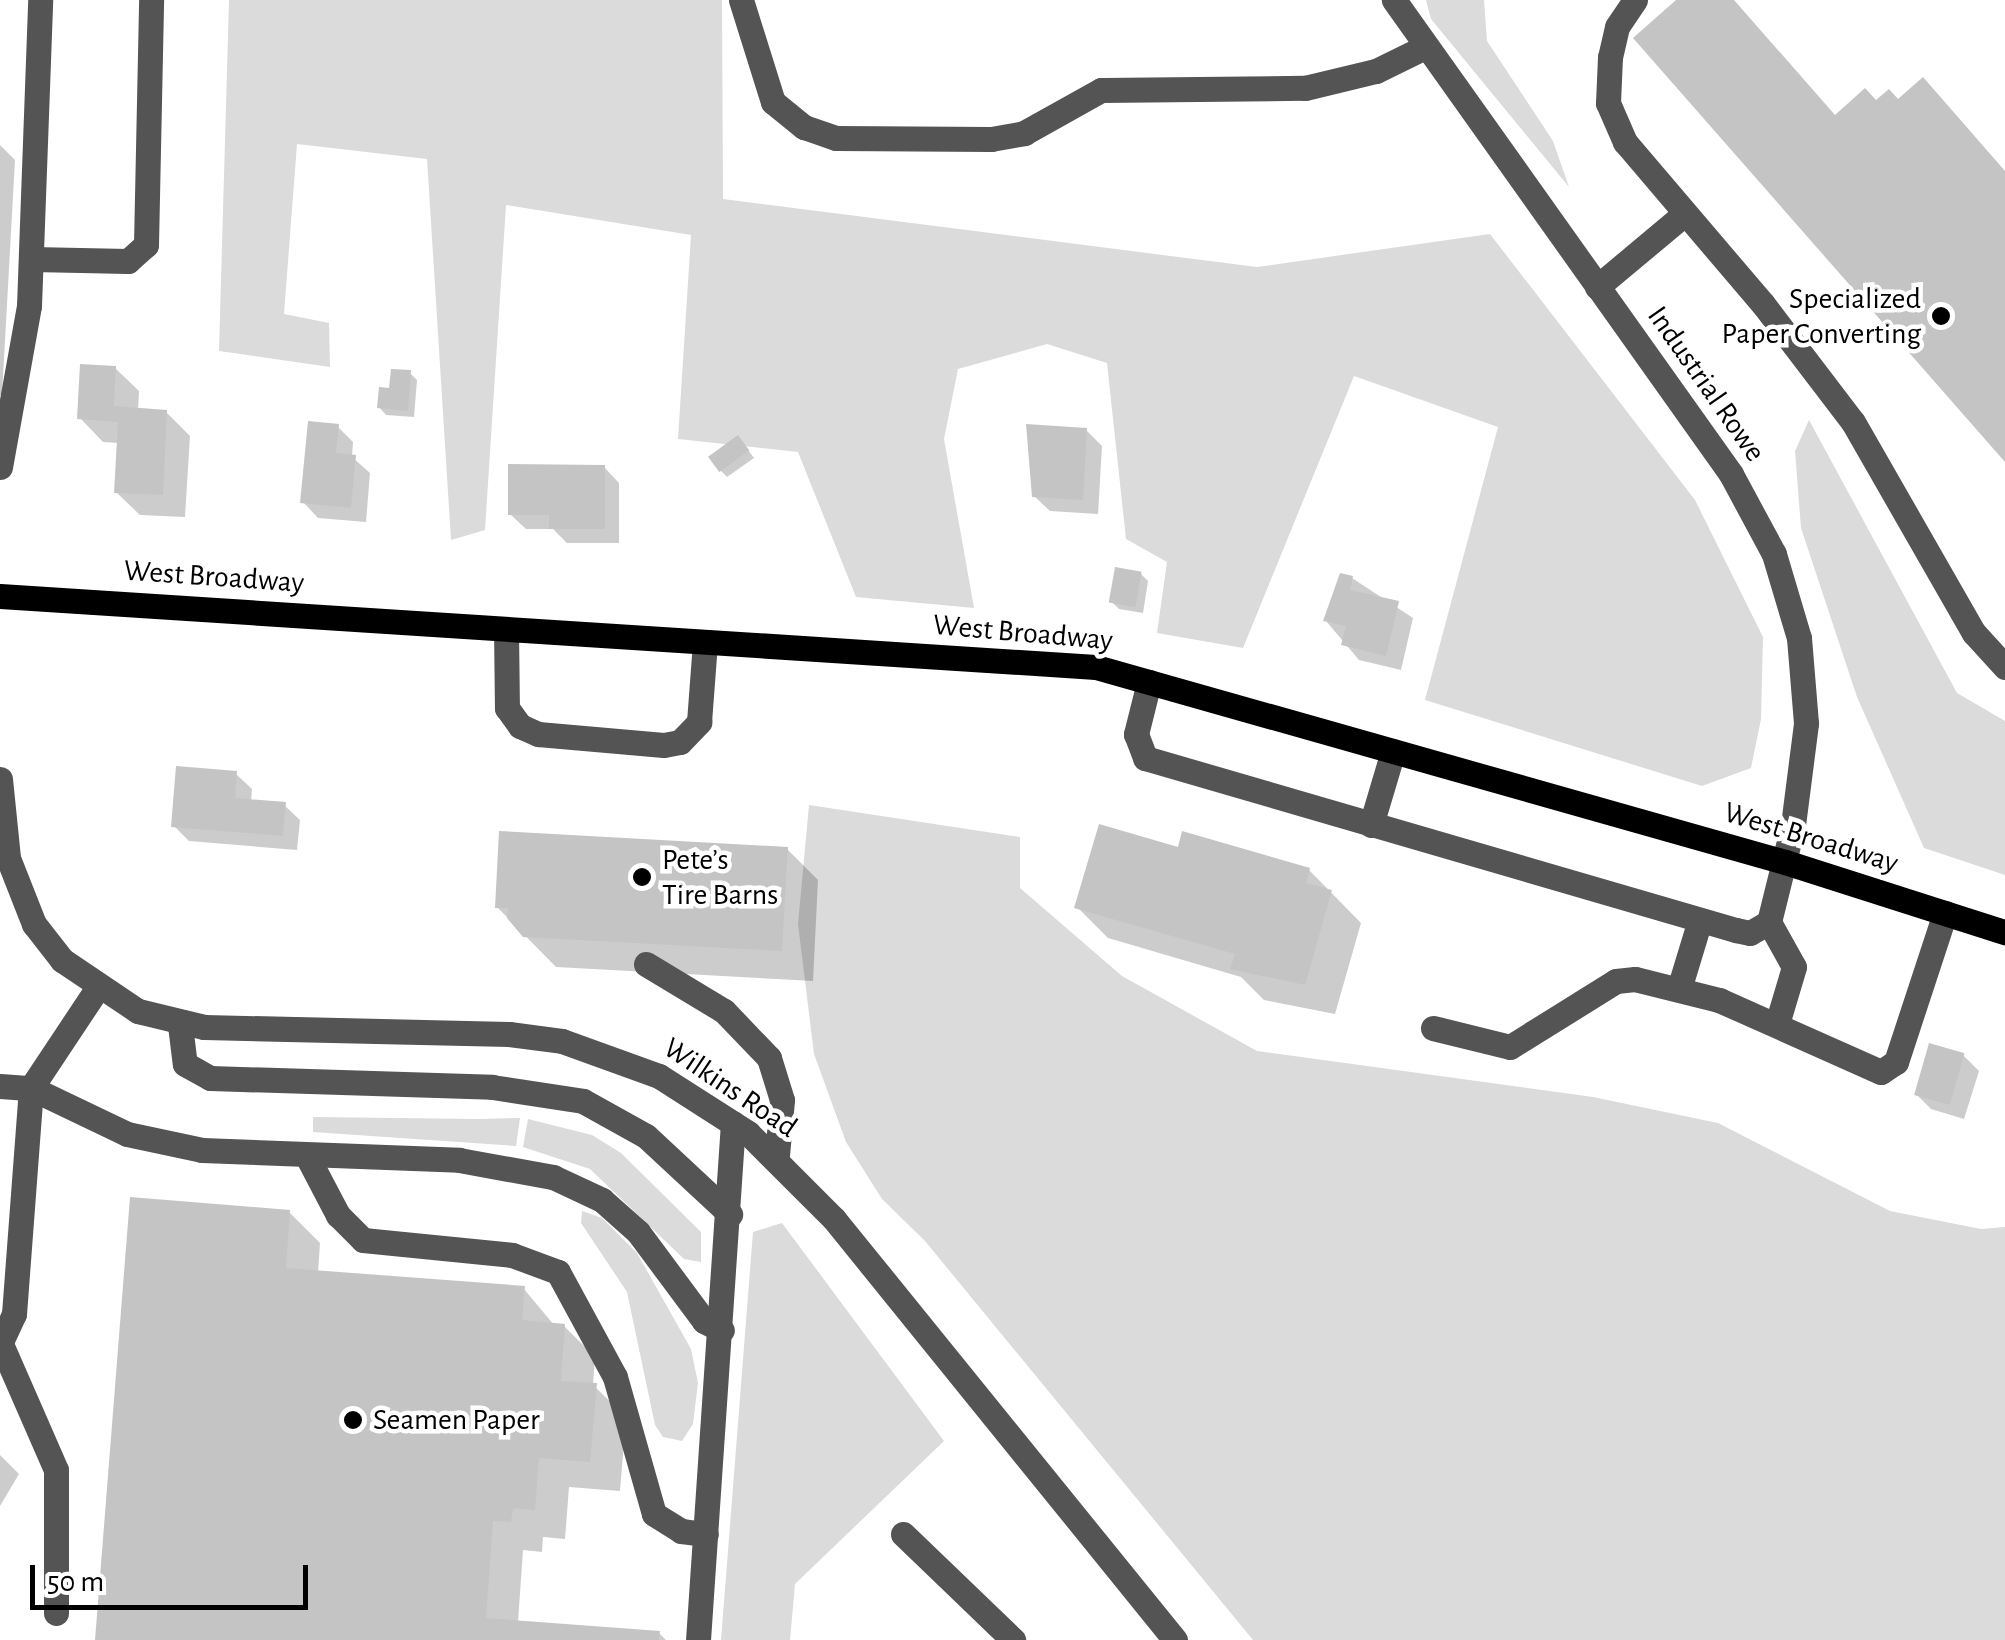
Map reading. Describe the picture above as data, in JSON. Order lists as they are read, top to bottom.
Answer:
{
  "streets": {
    "main road": ["West Broadway"],
    "street": ["Industrial Rowe", "Wilkins Road"]
  },
  "crossings": [
    ["Industrial Rowe", "West Broadway"]
  ],
  "places": ["Specialized Paper Converting", "Pete’s Tire Barns", "Seamen Paper"],
  "scale_bar": "50 m"
}
